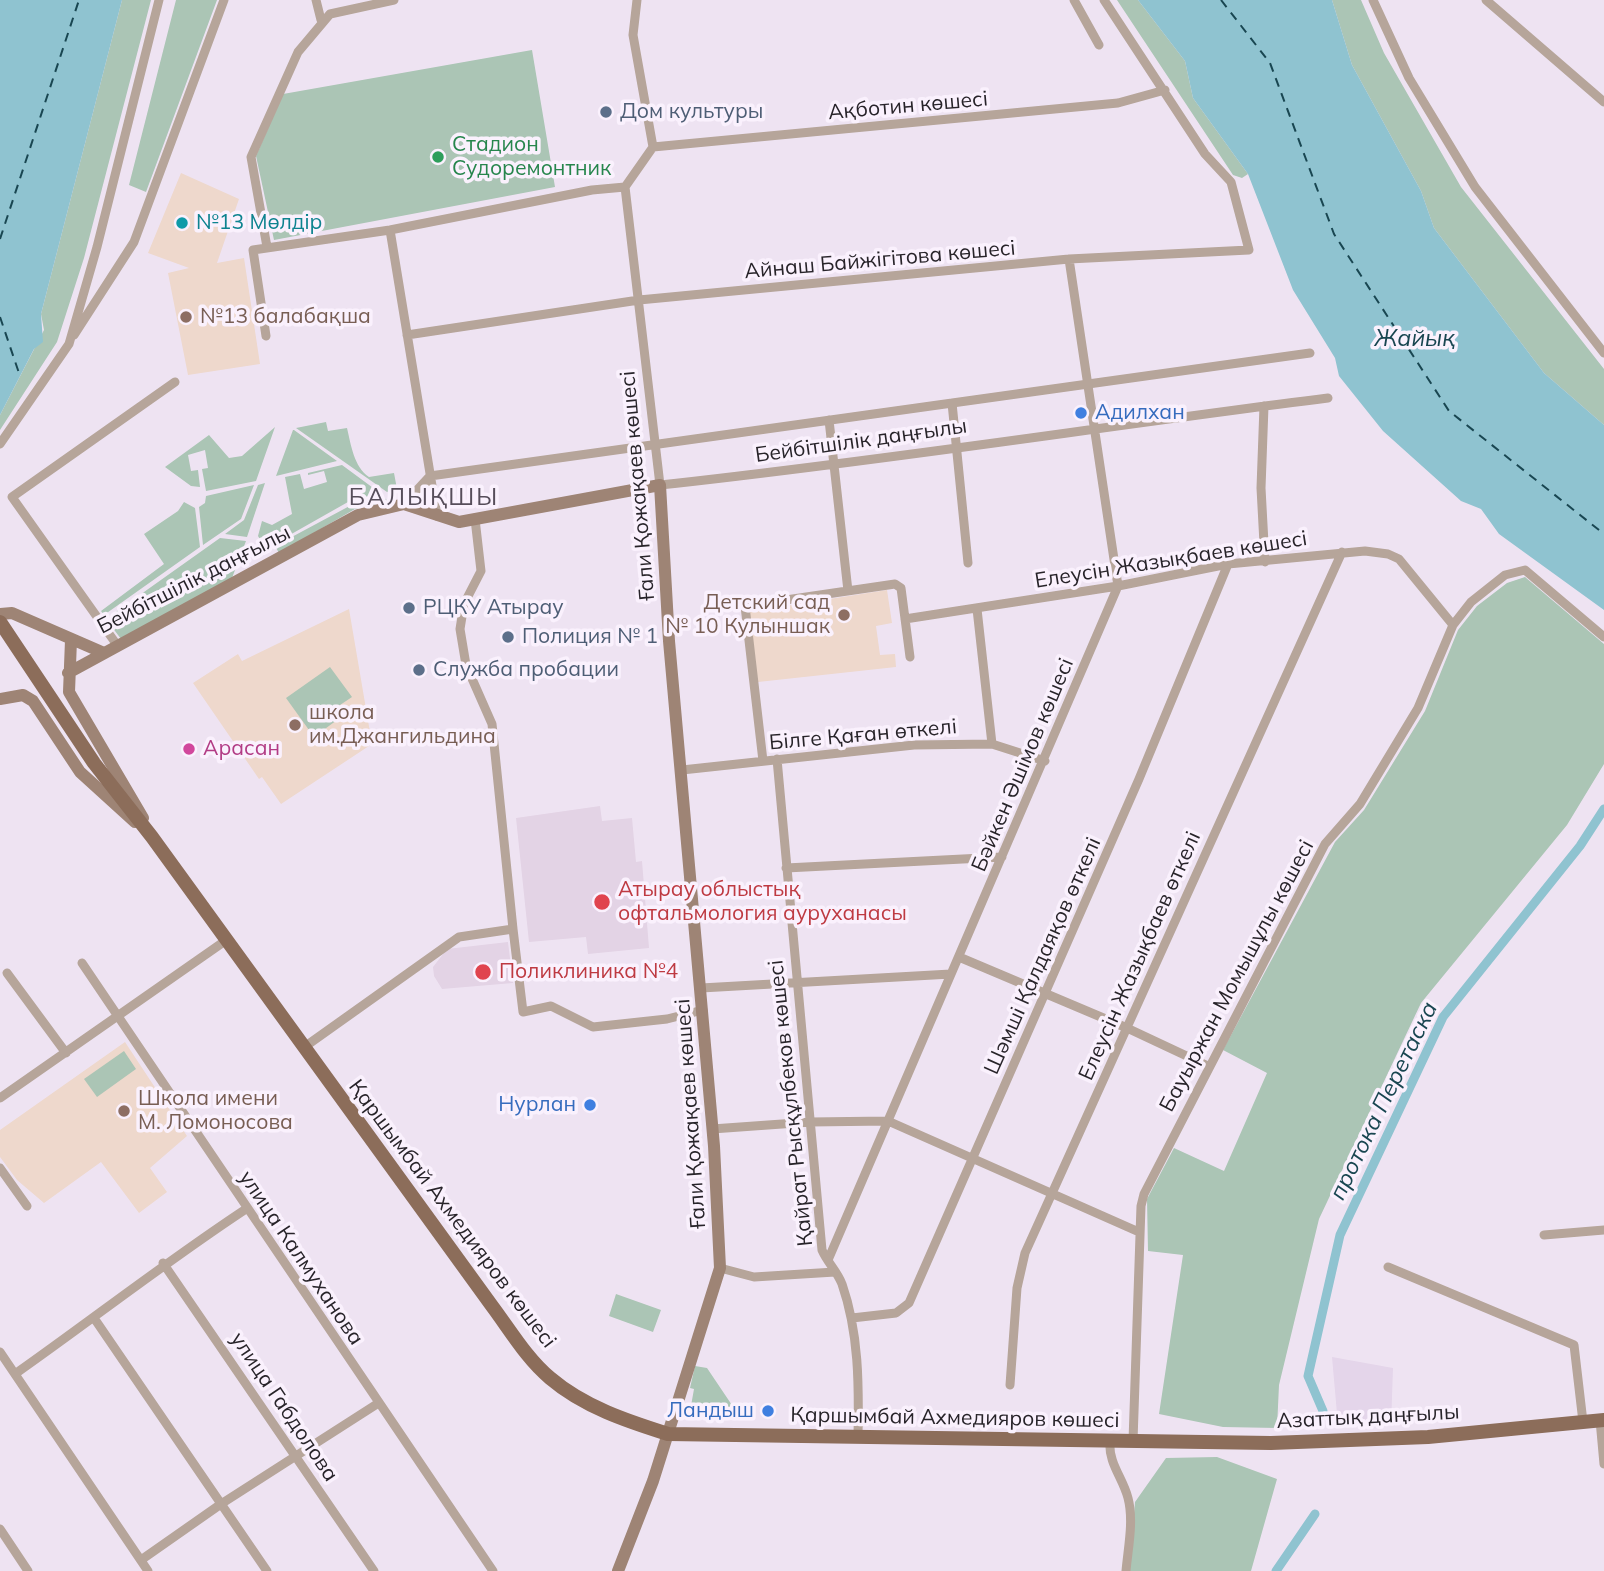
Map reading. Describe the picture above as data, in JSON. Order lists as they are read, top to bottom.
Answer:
{
  "streets": {
    "main road": ["Қаршымбай Ахмедияров көшесі", "Азаттық даңғылы"],
    "street": [
      "Ақботин көшесі",
      "Айнаш Байжігітова көшесі",
      "Бейбітшілік даңғылы",
      "Ғали Қожақаев көшесі",
      "Елеусін Жазықбаев көшесі",
      "Білге Қаған өткелі",
      "Бәйкен Әшімов көшесі",
      "Шәмші Қалдаяқов өткелі",
      "Елеусін Жазықбаев өткелі",
      "Бауыржан Момышұлы көшесі",
      "Қайрат Рысқұлбеков көшесі",
      "улица Калмуханова",
      "улица Габдолова"
    ]
  },
  "crossings": [
    ["Ақботин көшесі", "Айнаш Байжігітова көшесі"],
    ["Айнаш Байжігітова көшесі", "Ғали Қожақаев көшесі"],
    ["Бейбітшілік даңғылы", "Ғали Қожақаев көшесі"],
    ["Ғали Қожақаев көшесі", "Білге Қаған өткелі"],
    ["Ғали Қожақаев көшесі", "Қаршымбай Ахмедияров көшесі"],
    ["Елеусін Жазықбаев көшесі", "Бәйкен Әшімов көшесі"],
    ["Елеусін Жазықбаев көшесі", "Шәмші Қалдаяқов өткелі"],
    ["Елеусін Жазықбаев көшесі", "Елеусін Жазықбаев өткелі"],
    ["Елеусін Жазықбаев көшесі", "Бауыржан Момышұлы көшесі"],
    ["Білге Қаған өткелі", "Бәйкен Әшімов көшесі"],
    ["Білге Қаған өткелі", "Қайрат Рысқұлбеков көшесі"],
    ["Бәйкен Әшімов көшесі", "Қайрат Рысқұлбеков көшесі"],
    ["Шәмші Қалдаяқов өткелі", "Қайрат Рысқұлбеков көшесі"],
    ["Бауыржан Момышұлы көшесі", "Қаршымбай Ахмедияров көшесі"],
    ["Бауыржан Момышұлы көшесі", "Азаттық даңғылы"],
    ["Қайрат Рысқұлбеков көшесі", "Қаршымбай Ахмедияров көшесі"],
    ["Қаршымбай Ахмедияров көшесі", "Азаттық даңғылы"]
  ],
  "districts": ["БАЛЫҚШЫ"],
  "water": ["Жайық", "протока Перетаска"],
  "places": [
    "Дом культуры",
    "Стадион Судоремонтник",
    "№13 Мөлдiр",
    "№13 балабақша",
    "Адилхан",
    "РЦКУ Атырау",
    "Детский сад № 10 Кулыншак",
    "Полиция № 1",
    "Служба пробации",
    "школа им.Джангильдина",
    "Арасан",
    "Атырау облыстық офтальмология ауруханасы",
    "Поликлиника №4",
    "Нурлан",
    "Школа имени М. Ломоносова",
    "Ландыш"
  ]
}
